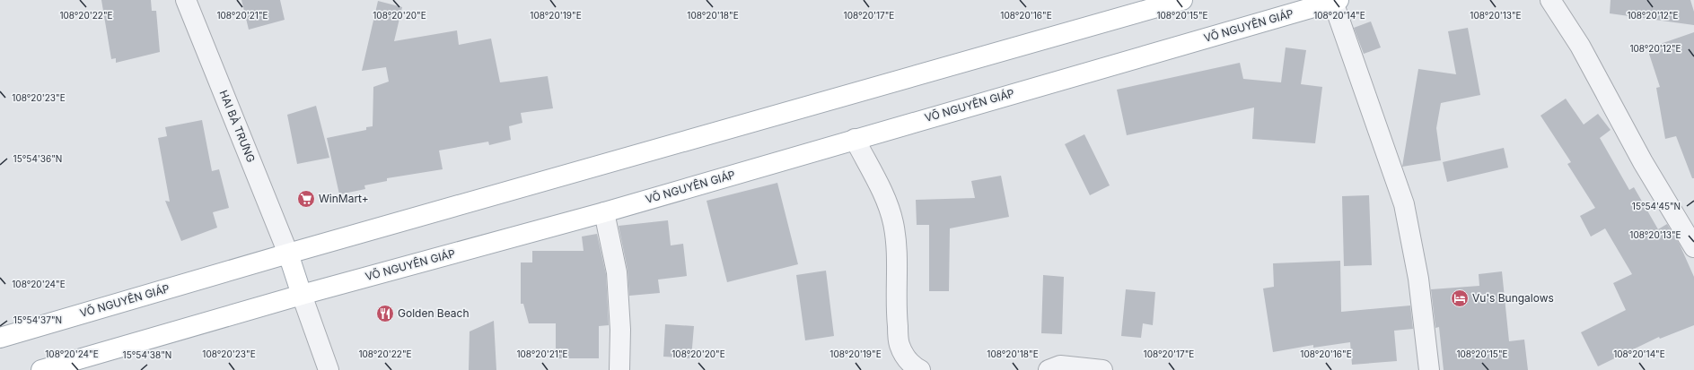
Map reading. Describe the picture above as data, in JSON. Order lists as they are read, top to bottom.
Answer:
{
  "streets": {
    "main road": ["VÕ NGUYÊN GIÁP"],
    "street": ["HAI BÀ TRƯNG"]
  },
  "crossings": [
    ["VÕ NGUYÊN GIÁP", "HAI BÀ TRƯNG"]
  ],
  "places": {
    "supermarket": ["WinMart+"],
    "hotel": ["Vu's Bungalows"],
    "restaurant": ["Golden Beach"]
  },
  "coordinates": [
    "108°20'22\"E",
    "108°20'19\"E",
    "108°20'18\"E",
    "108°20'17\"E",
    "108°20'16\"E",
    "108°20'15\"E",
    "108°20'14\"E",
    "108°20'13\"E",
    "108°20'21\"E",
    "108°20'20\"E",
    "108°20'12\"E",
    "108°20'23\"E",
    "15°54'36\"N",
    "15°54'45\"N",
    "108°20'24\"E",
    "15°54'37\"N",
    "15°54'38\"N"
  ]
}
